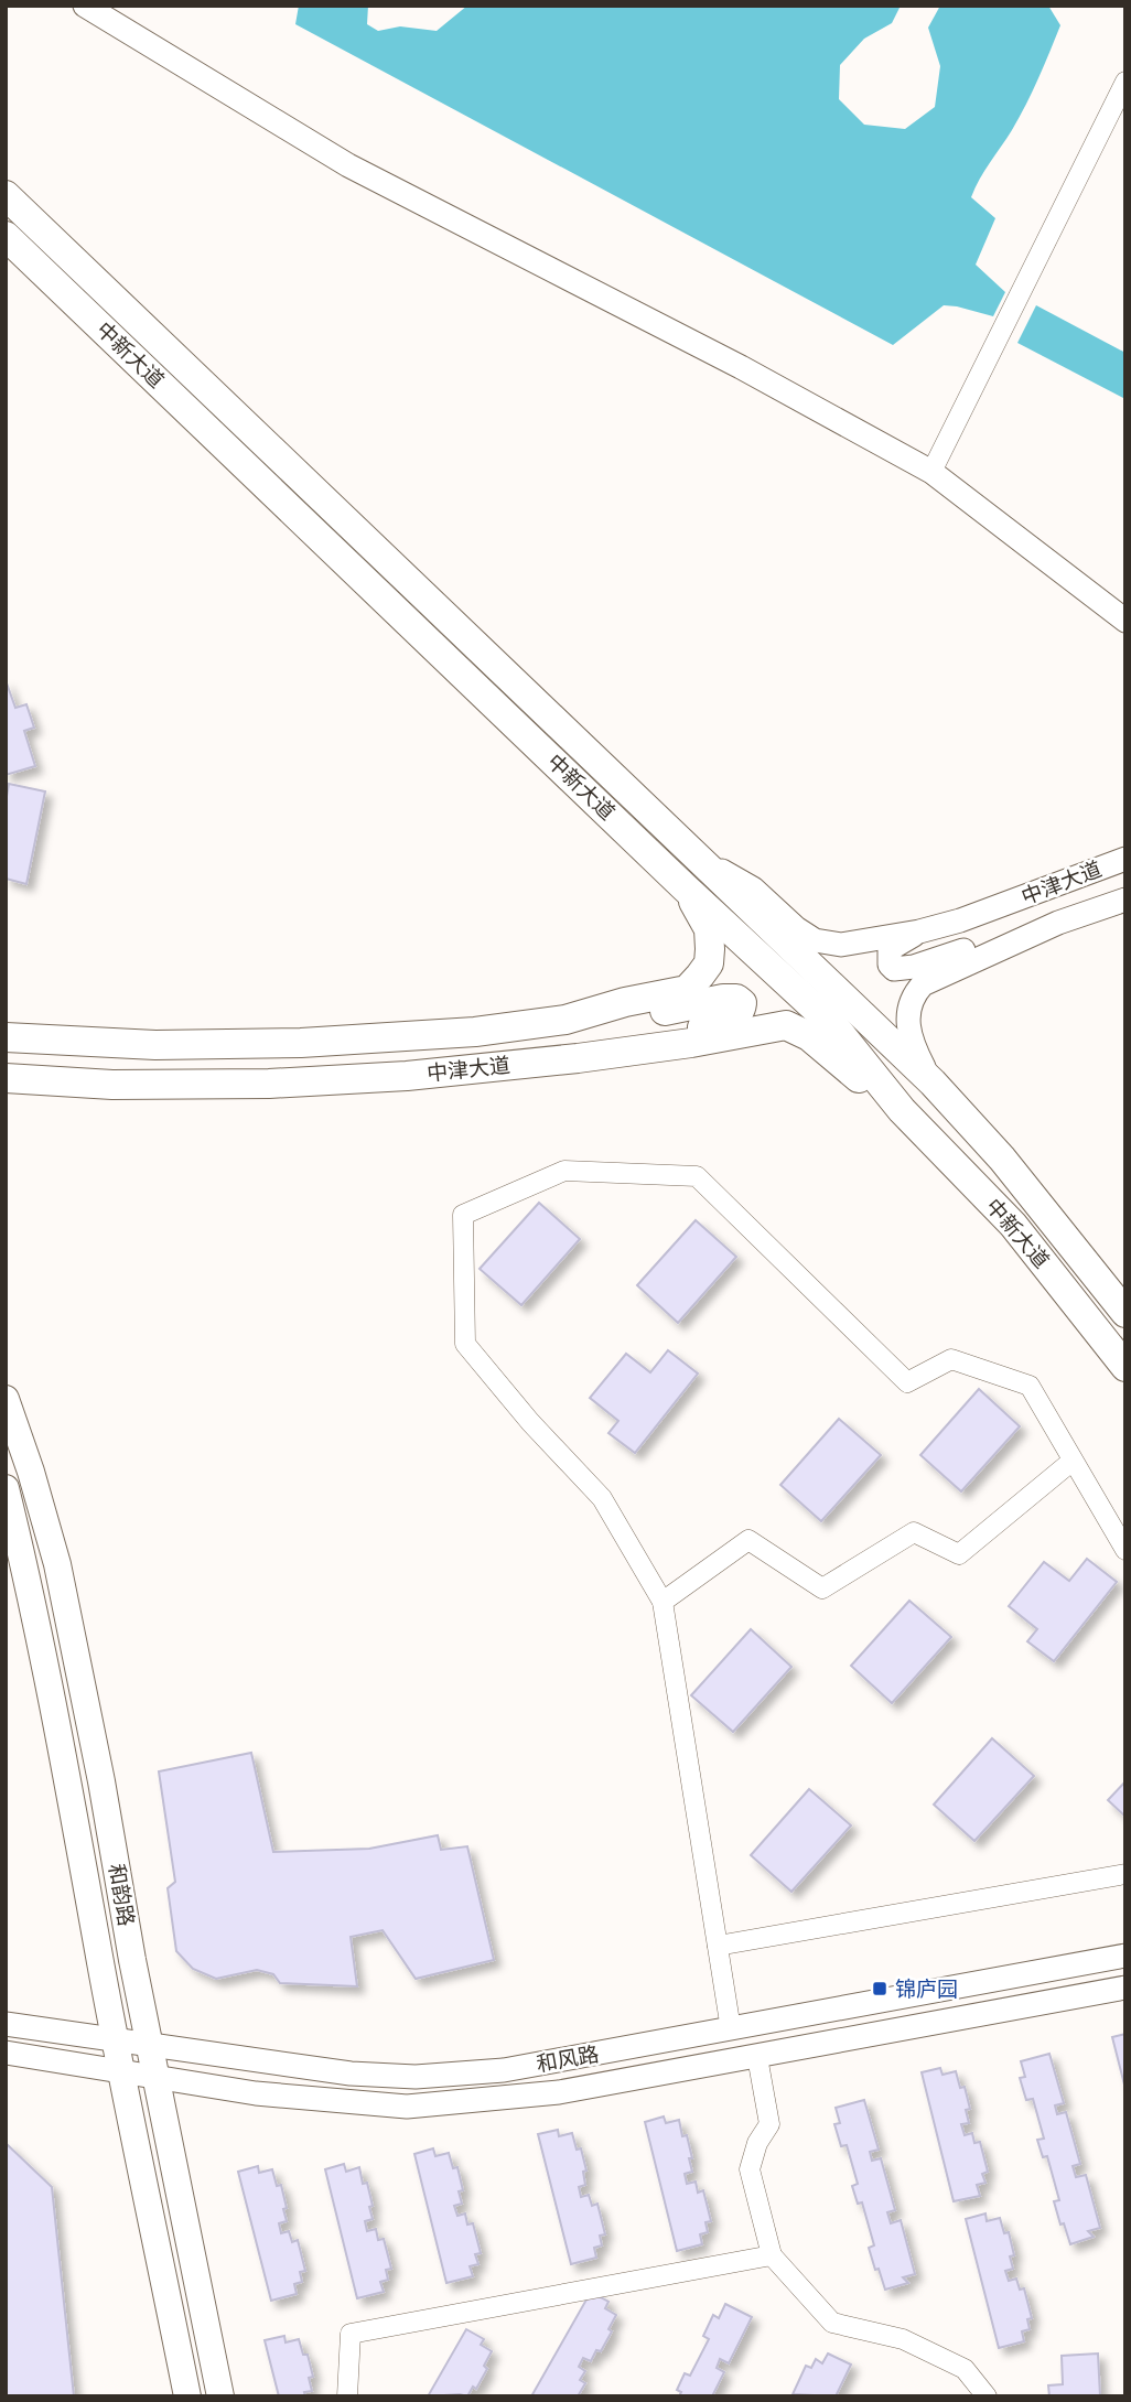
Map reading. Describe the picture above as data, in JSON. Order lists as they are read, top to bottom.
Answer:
{
  "streets": {
    "main road": ["中新大道", "中津大道", "和韵路"],
    "street": ["和风路"]
  },
  "crossings": [
    ["中新大道", "中津大道"],
    ["和韵路", "和风路"]
  ],
  "places": {
    "transit": ["锦庐园"]
  }
}
